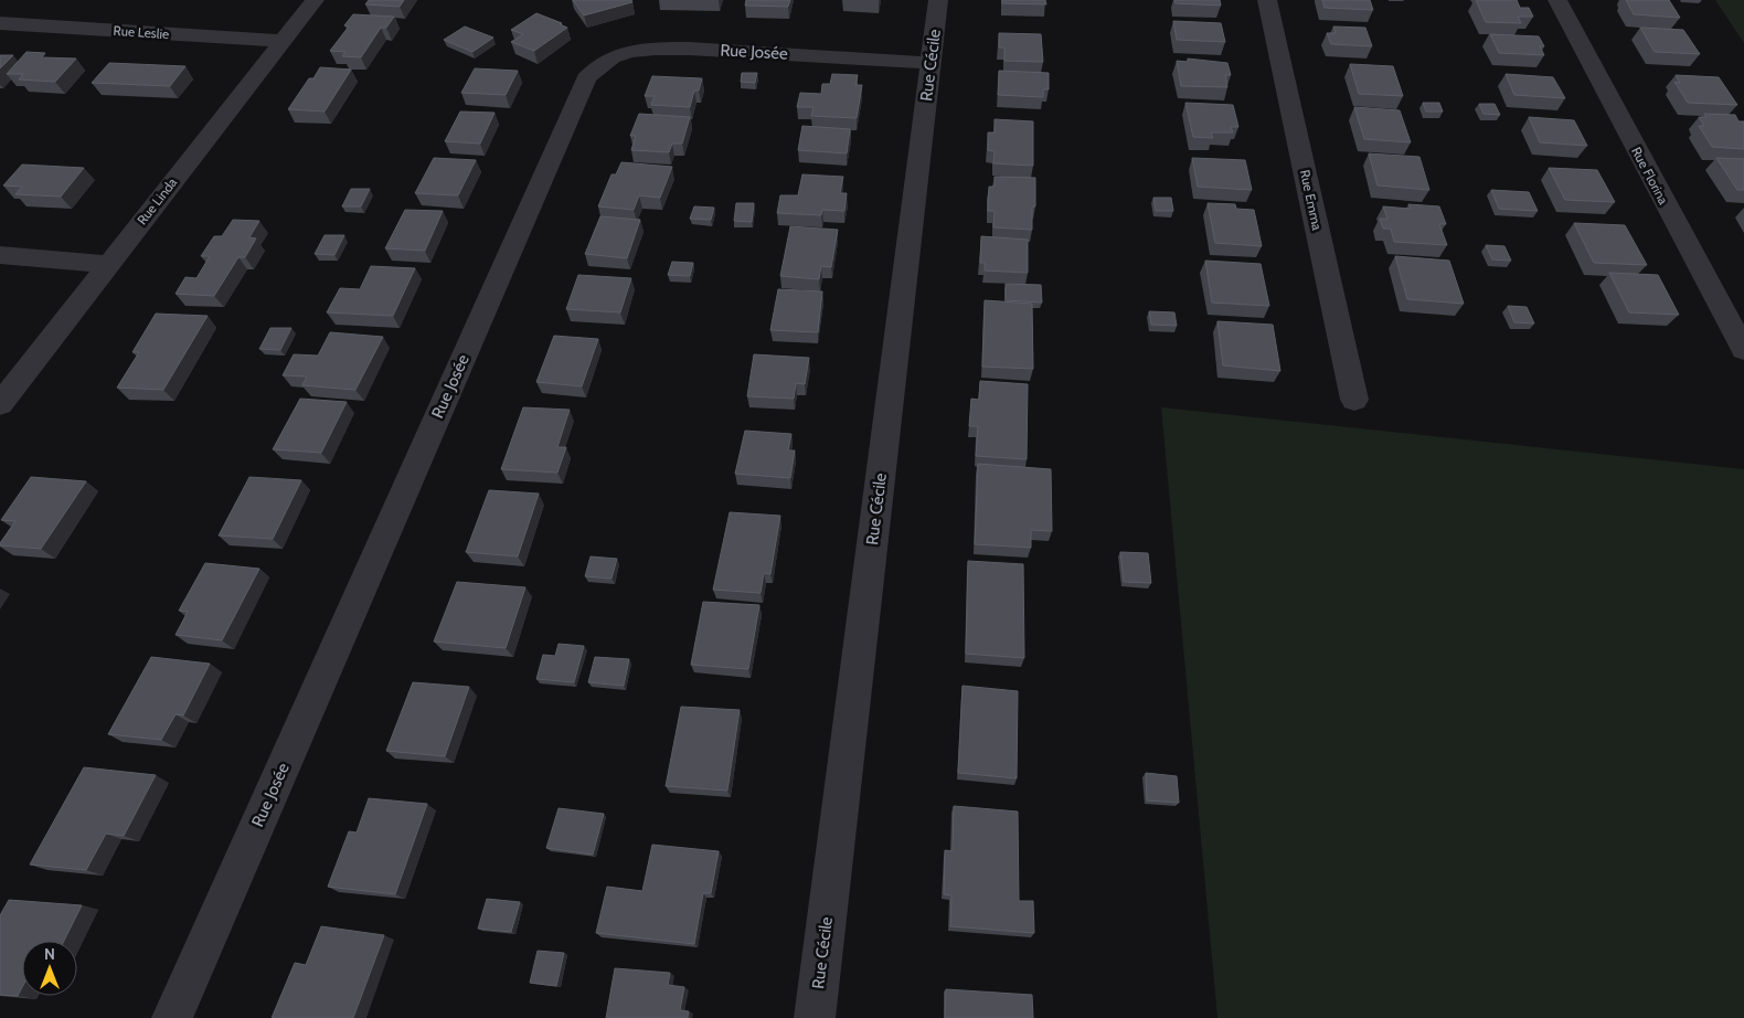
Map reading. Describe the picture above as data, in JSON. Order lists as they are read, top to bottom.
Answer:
{
  "streets": {
    "street": [
      "Rue Leslie",
      "Rue Josée",
      "Rue Cécile",
      "Rue Florina",
      "Rue Emma",
      "Rue Linda"
    ]
  },
  "crossings": [
    ["Rue Leslie", "Rue Linda"],
    ["Rue Josée", "Rue Cécile"]
  ],
  "north": "top"
}
